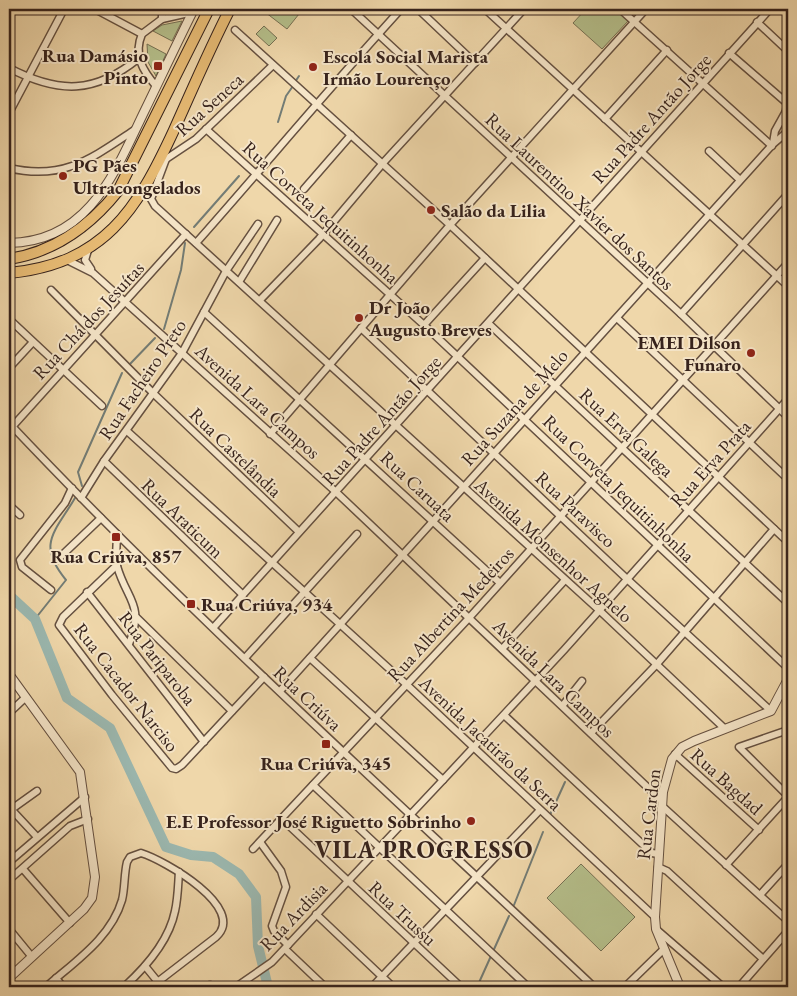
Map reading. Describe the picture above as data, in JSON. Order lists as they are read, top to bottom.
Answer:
{
  "streets": {
    "street": [
      "Rua Seneca",
      "Rua Padre Antão Jorge",
      "Rua Laurentino Xavier dos Santos",
      "Rua Corveta Jequitinhonha",
      "Rua Chá dos Jesuítas",
      "Rua Facheiro Preto",
      "Avenida Lara Campos",
      "Rua Suzana de Melo",
      "Rua Erva Galega",
      "Rua Castelândia",
      "Rua Erva Prata",
      "Rua Caruata",
      "Rua Paravisco",
      "Rua Araticum",
      "Avenida Monsenhor Agnelo",
      "Rua Albertina Medeiros",
      "Rua Pariparoba",
      "Rua Cacador Narciso",
      "Rua Criúva",
      "Avenida Jacatirão da Serra",
      "Rua Bagdad",
      "Rua Cardon",
      "Rua Trussu",
      "Rua Ardisia"
    ]
  },
  "crossings": [
    ["Rua Seneca", "Rua Corveta Jequitinhonha"],
    ["Rua Seneca", "Avenida Monsenhor Agnelo"],
    ["Rua Padre Antão Jorge", "Rua Laurentino Xavier dos Santos"],
    ["Rua Padre Antão Jorge", "Rua Corveta Jequitinhonha"],
    ["Rua Padre Antão Jorge", "Avenida Lara Campos"],
    ["Rua Padre Antão Jorge", "Rua Erva Galega"],
    ["Rua Padre Antão Jorge", "Rua Castelândia"],
    ["Rua Padre Antão Jorge", "Rua Caruata"],
    ["Rua Padre Antão Jorge", "Rua Paravisco"],
    ["Rua Padre Antão Jorge", "Rua Araticum"],
    ["Rua Padre Antão Jorge", "Avenida Monsenhor Agnelo"],
    ["Rua Padre Antão Jorge", "Rua Criúva"],
    ["Rua Padre Antão Jorge", "Avenida Jacatirão da Serra"],
    ["Rua Laurentino Xavier dos Santos", "Rua Suzana de Melo"],
    ["Rua Laurentino Xavier dos Santos", "Rua Erva Prata"],
    ["Rua Laurentino Xavier dos Santos", "Rua Albertina Medeiros"],
    ["Rua Corveta Jequitinhonha", "Rua Suzana de Melo"],
    ["Rua Corveta Jequitinhonha", "Rua Erva Prata"],
    ["Rua Corveta Jequitinhonha", "Rua Albertina Medeiros"],
    ["Rua Chá dos Jesuítas", "Avenida Lara Campos"],
    ["Rua Chá dos Jesuítas", "Rua Castelândia"],
    ["Rua Chá dos Jesuítas", "Avenida Monsenhor Agnelo"],
    ["Rua Chá dos Jesuítas", "Rua Criúva"],
    ["Rua Facheiro Preto", "Avenida Lara Campos"],
    ["Rua Facheiro Preto", "Rua Castelândia"],
    ["Rua Facheiro Preto", "Rua Caruata"],
    ["Rua Facheiro Preto", "Rua Araticum"],
    ["Rua Facheiro Preto", "Avenida Monsenhor Agnelo"],
    ["Rua Facheiro Preto", "Rua Criúva"],
    ["Rua Facheiro Preto", "Avenida Jacatirão da Serra"],
    ["Avenida Lara Campos", "Rua Suzana de Melo"],
    ["Avenida Lara Campos", "Rua Erva Prata"],
    ["Avenida Lara Campos", "Rua Albertina Medeiros"],
    ["Avenida Lara Campos", "Rua Cardon"],
    ["Rua Suzana de Melo", "Rua Erva Galega"],
    ["Rua Suzana de Melo", "Rua Caruata"],
    ["Rua Suzana de Melo", "Rua Paravisco"],
    ["Rua Suzana de Melo", "Avenida Monsenhor Agnelo"],
    ["Rua Suzana de Melo", "Rua Criúva"],
    ["Rua Suzana de Melo", "Avenida Jacatirão da Serra"],
    ["Rua Erva Galega", "Rua Erva Prata"],
    ["Rua Erva Galega", "Rua Albertina Medeiros"],
    ["Rua Erva Prata", "Rua Paravisco"],
    ["Rua Erva Prata", "Avenida Monsenhor Agnelo"],
    ["Rua Erva Prata", "Rua Criúva"],
    ["Rua Erva Prata", "Avenida Jacatirão da Serra"],
    ["Rua Erva Prata", "Rua Ardisia"],
    ["Rua Caruata", "Rua Albertina Medeiros"],
    ["Rua Paravisco", "Rua Albertina Medeiros"],
    ["Rua Paravisco", "Rua Cardon"],
    ["Avenida Monsenhor Agnelo", "Rua Albertina Medeiros"],
    ["Avenida Monsenhor Agnelo", "Rua Cardon"],
    ["Rua Albertina Medeiros", "Rua Criúva"],
    ["Rua Albertina Medeiros", "Avenida Jacatirão da Serra"],
    ["Rua Albertina Medeiros", "Rua Trussu"],
    ["Rua Pariparoba", "Rua Cacador Narciso"],
    ["Rua Criúva", "Rua Ardisia"],
    ["Avenida Jacatirão da Serra", "Rua Cardon"],
    ["Rua Bagdad", "Rua Cardon"],
    ["Rua Trussu", "Rua Ardisia"]
  ],
  "districts": ["VILA PROGRESSO"],
  "places": {
    "transit": [
      "Rua Damásio Pinto",
      "Rua Criúva, 857",
      "Rua Criúva, 934",
      "Rua Criúva, 345"
    ],
    "other": [
      "Escola Social Marista Irmão Lourenço",
      "PG Pães Ultracongelados",
      "Salão da Lilia",
      "Dr João Augusto Breves",
      "EMEI Dilson Funaro",
      "E.E Professor José Riguetto Sobrinho"
    ]
  }
}
